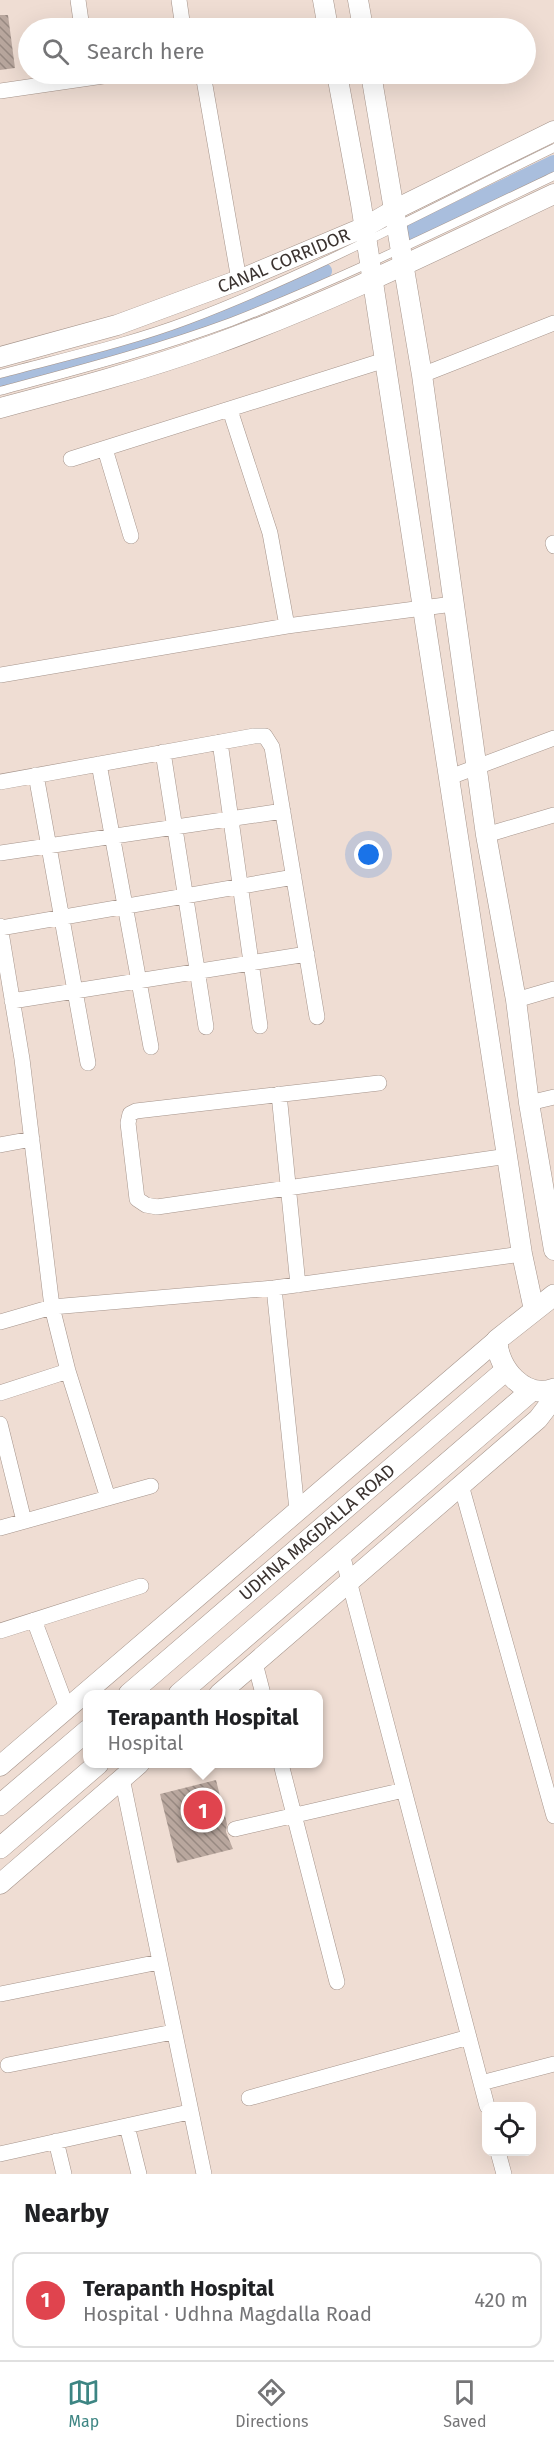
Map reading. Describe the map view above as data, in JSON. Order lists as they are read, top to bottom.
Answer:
{
  "streets": {
    "main road": ["UDHNA MAGDALLA ROAD"],
    "street": ["CANAL CORRIDOR"]
  },
  "page": {
    "search": "Search here",
    "popup": ["Terapanth Hospital", "Hospital"],
    "pins": "1",
    "heading": "Nearby",
    "list": [
      {
        "mark": "1",
        "name": "Terapanth Hospital",
        "note": "Hospital · Udhna Magdalla Road",
        "value": "420 m"
      }
    ],
    "nav": ["Map", "Directions", "Saved"]
  }
}
